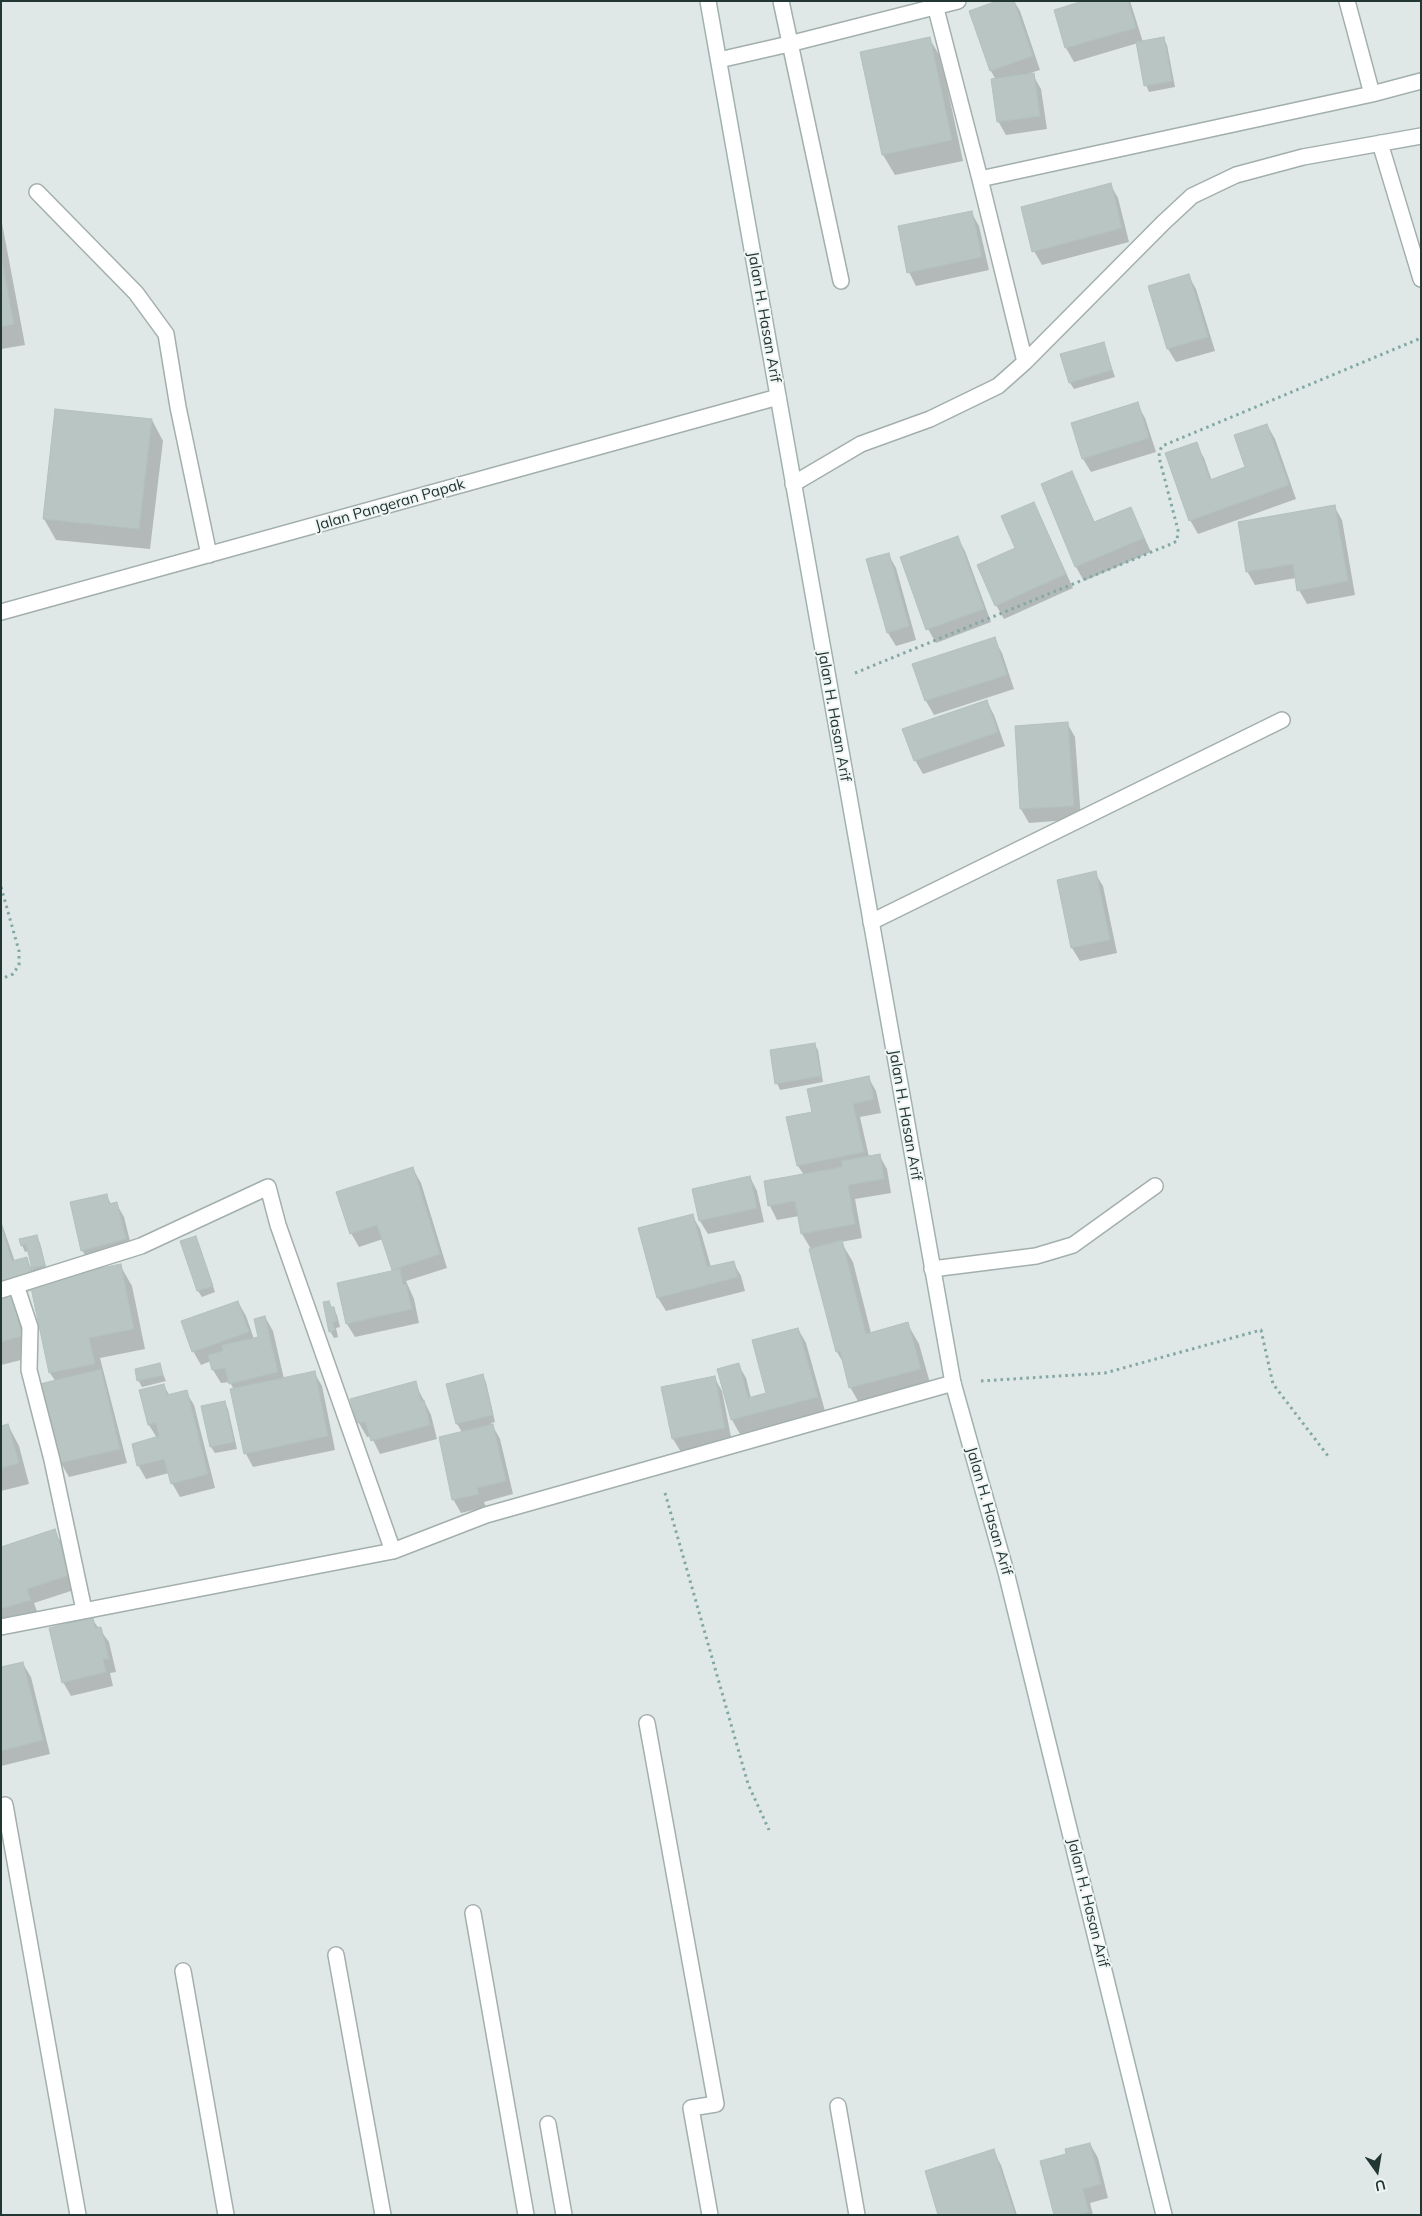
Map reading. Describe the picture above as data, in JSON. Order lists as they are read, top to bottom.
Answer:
{
  "streets": {
    "street": ["Jalan H. Hasan Arif", "Jalan Pangeran Papak"]
  },
  "crossings": [
    ["Jalan H. Hasan Arif", "Jalan Pangeran Papak"]
  ],
  "north": "bottom"
}
